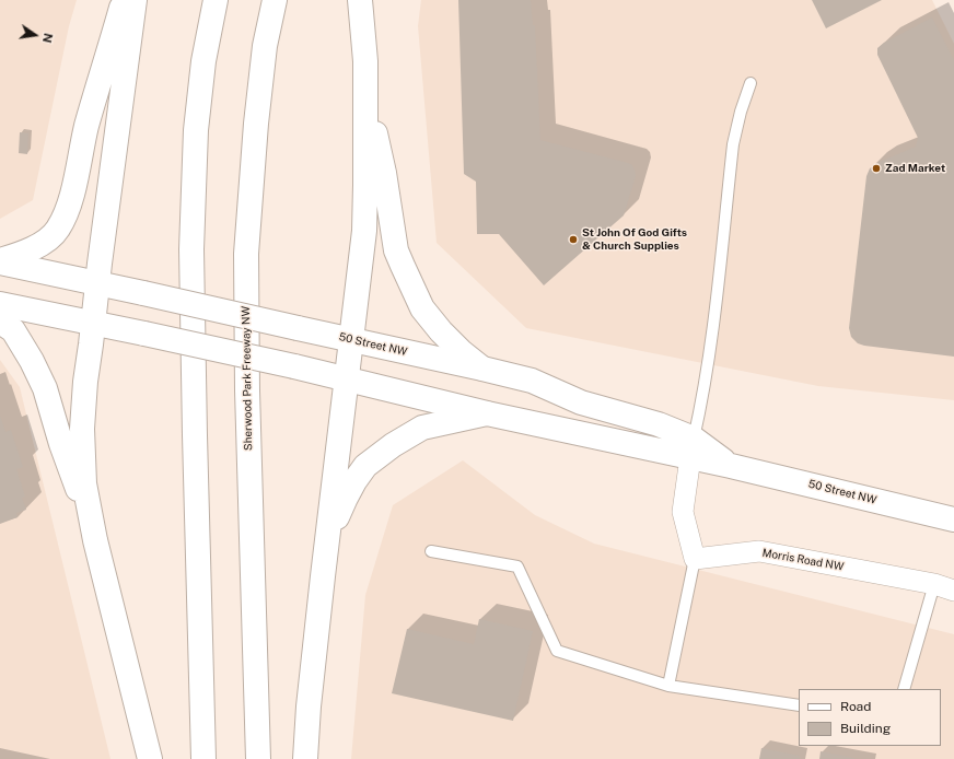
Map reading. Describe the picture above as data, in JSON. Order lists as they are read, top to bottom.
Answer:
{
  "streets": {
    "main road": ["50 Street NW", "Sherwood Park Freeway NW"],
    "street": ["Morris Road NW"]
  },
  "places": ["Zad Market", "St John Of God Gifts & Church Supplies"],
  "legend": ["Road", "Building"],
  "north": "right"
}
